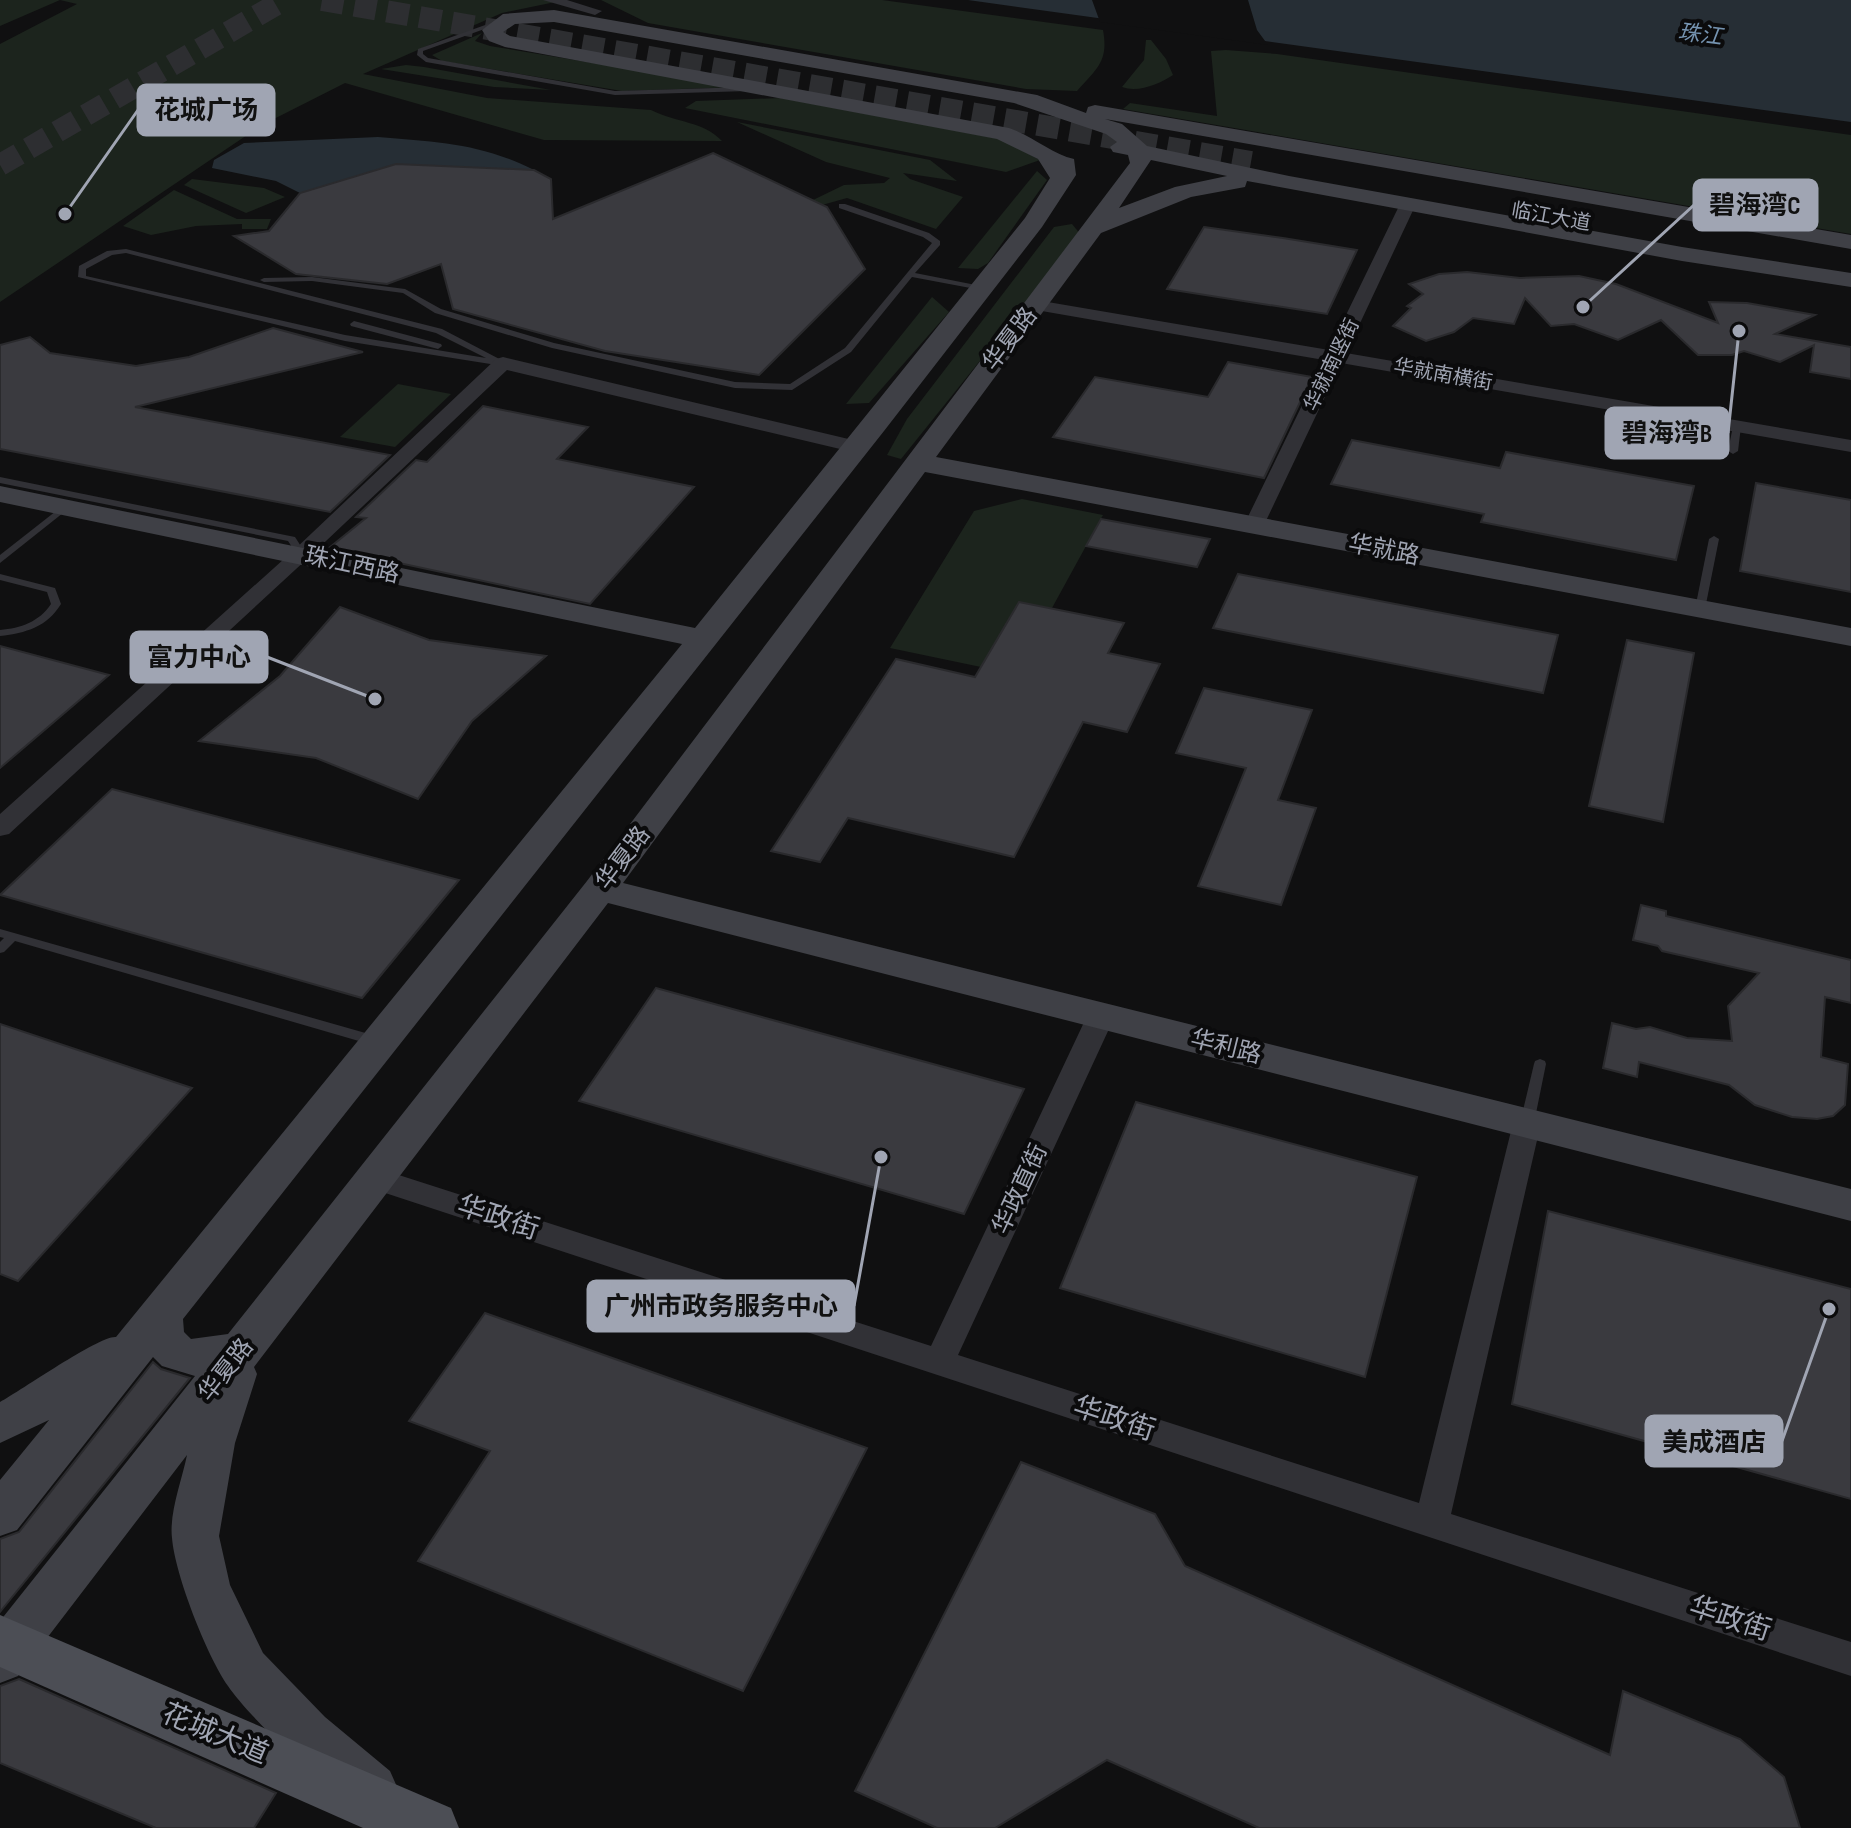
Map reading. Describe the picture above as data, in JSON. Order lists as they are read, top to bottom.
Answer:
{
  "streets": {
    "main road": [
      "临江大道",
      "华夏路",
      "华就路",
      "珠江西路",
      "华利路",
      "花城大道"
    ],
    "street": [
      "华就南竖街",
      "华就南横街",
      "华政直街",
      "华政街"
    ]
  },
  "crossings": [
    ["华夏路", "华就南横街"],
    ["华夏路", "华就路"],
    ["华夏路", "华利路"],
    ["华夏路", "华政街"],
    ["华夏路", "花城大道"],
    ["华就南竖街", "华就南横街"],
    ["华就南竖街", "华就路"],
    ["华利路", "华政直街"],
    ["华政直街", "华政街"]
  ],
  "water": ["珠江"],
  "places": [
    "花城广场",
    "碧海湾C",
    "碧海湾B",
    "富力中心",
    "广州市政务服务中心",
    "美成酒店"
  ]
}
